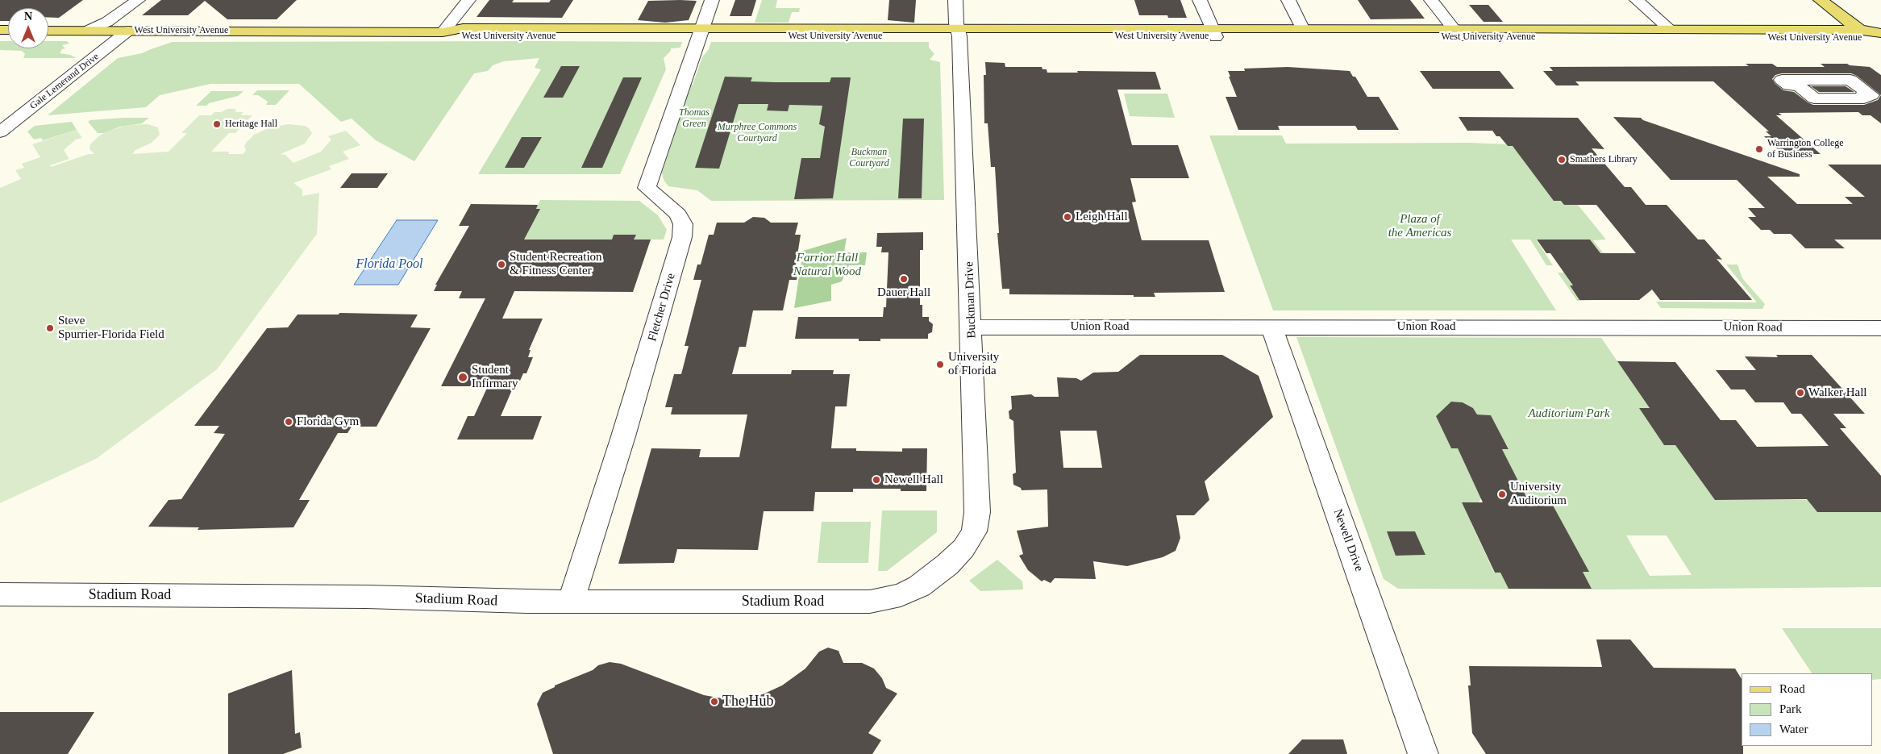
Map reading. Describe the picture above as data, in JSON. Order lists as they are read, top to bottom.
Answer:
{
  "streets": {
    "main road": ["West University Avenue"],
    "street": [
      "Gale Lemerand Drive",
      "Buckman Drive",
      "Fletcher Drive",
      "Union Road",
      "Newell Drive",
      "Stadium Road"
    ]
  },
  "crossings": [
    ["West University Avenue", "Gale Lemerand Drive"],
    ["West University Avenue", "Buckman Drive"],
    ["West University Avenue", "Fletcher Drive"],
    ["Buckman Drive", "Union Road"],
    ["Buckman Drive", "Stadium Road"],
    ["Fletcher Drive", "Stadium Road"],
    ["Union Road", "Newell Drive"]
  ],
  "water": ["Florida Pool"],
  "parks": [
    "Thomas Green",
    "Murphree Commons Courtyard",
    "Buckman Courtyard",
    "Plaza of the Americas",
    "Farrior Hall Natural Wood",
    "Auditorium Park"
  ],
  "places": [
    "Heritage Hall",
    "Warrington College of Business",
    "Smathers Library",
    "Leigh Hall",
    "Student Recreation & Fitness Center",
    "Dauer Hall",
    "Steve Spurrier-Florida Field",
    "University of Florida",
    "Student Infirmary",
    "Walker Hall",
    "Florida Gym",
    "Newell Hall",
    "University Auditorium",
    "The Hub"
  ],
  "legend": ["Road", "Park", "Water"],
  "north": "top"
}
